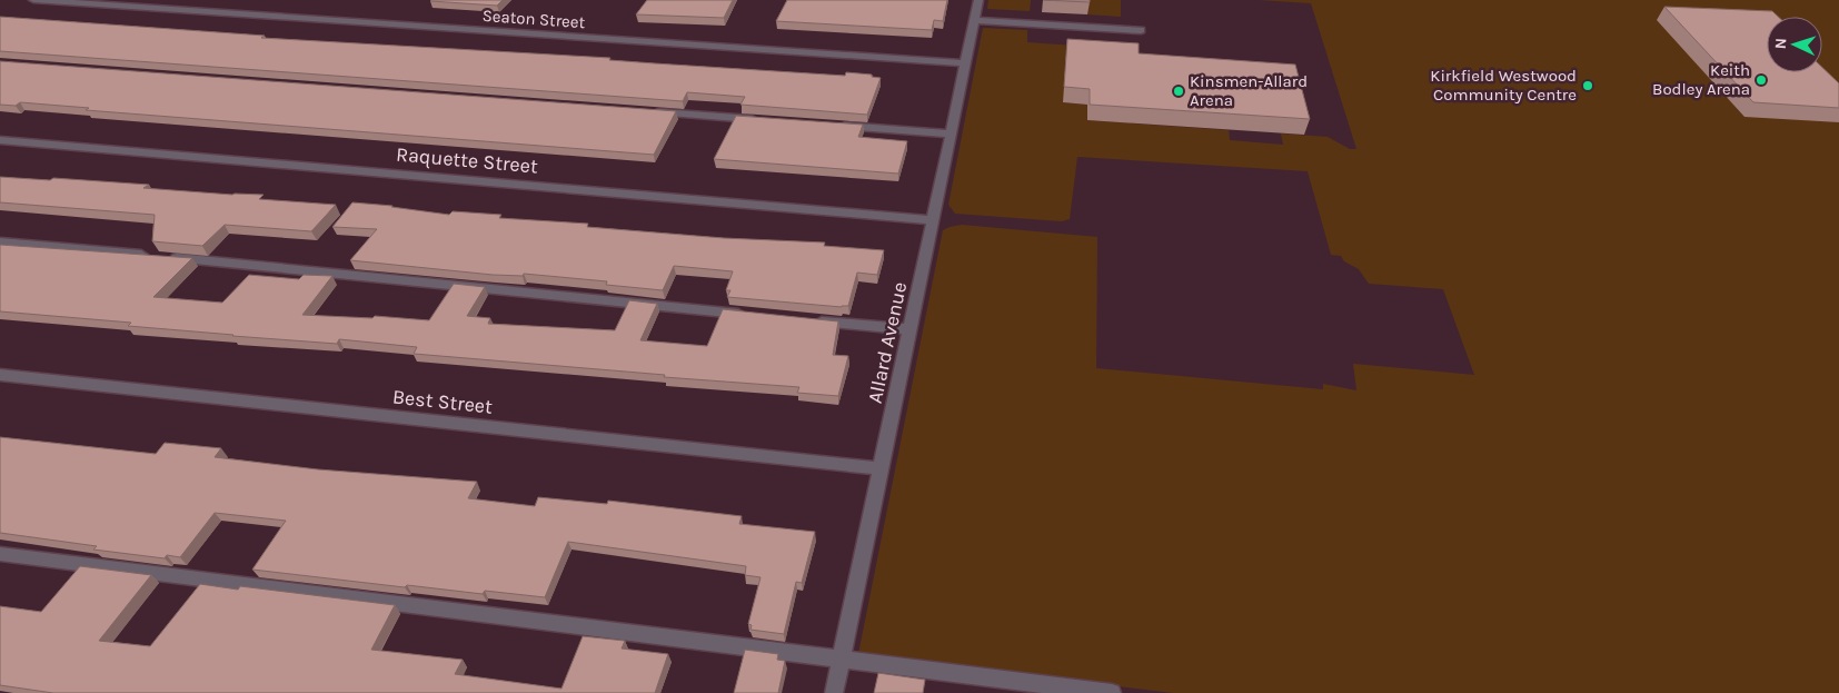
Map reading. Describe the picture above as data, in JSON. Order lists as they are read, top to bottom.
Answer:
{
  "streets": {
    "street": [
      "Seaton Street",
      "Raquette Street",
      "Allard Avenue",
      "Best Street"
    ]
  },
  "crossings": [
    ["Seaton Street", "Allard Avenue"],
    ["Raquette Street", "Allard Avenue"],
    ["Allard Avenue", "Best Street"]
  ],
  "places": ["Keith Bodley Arena", "Kirkfield Westwood Community Centre", "Kinsmen-Allard Arena"],
  "north": "left"
}
